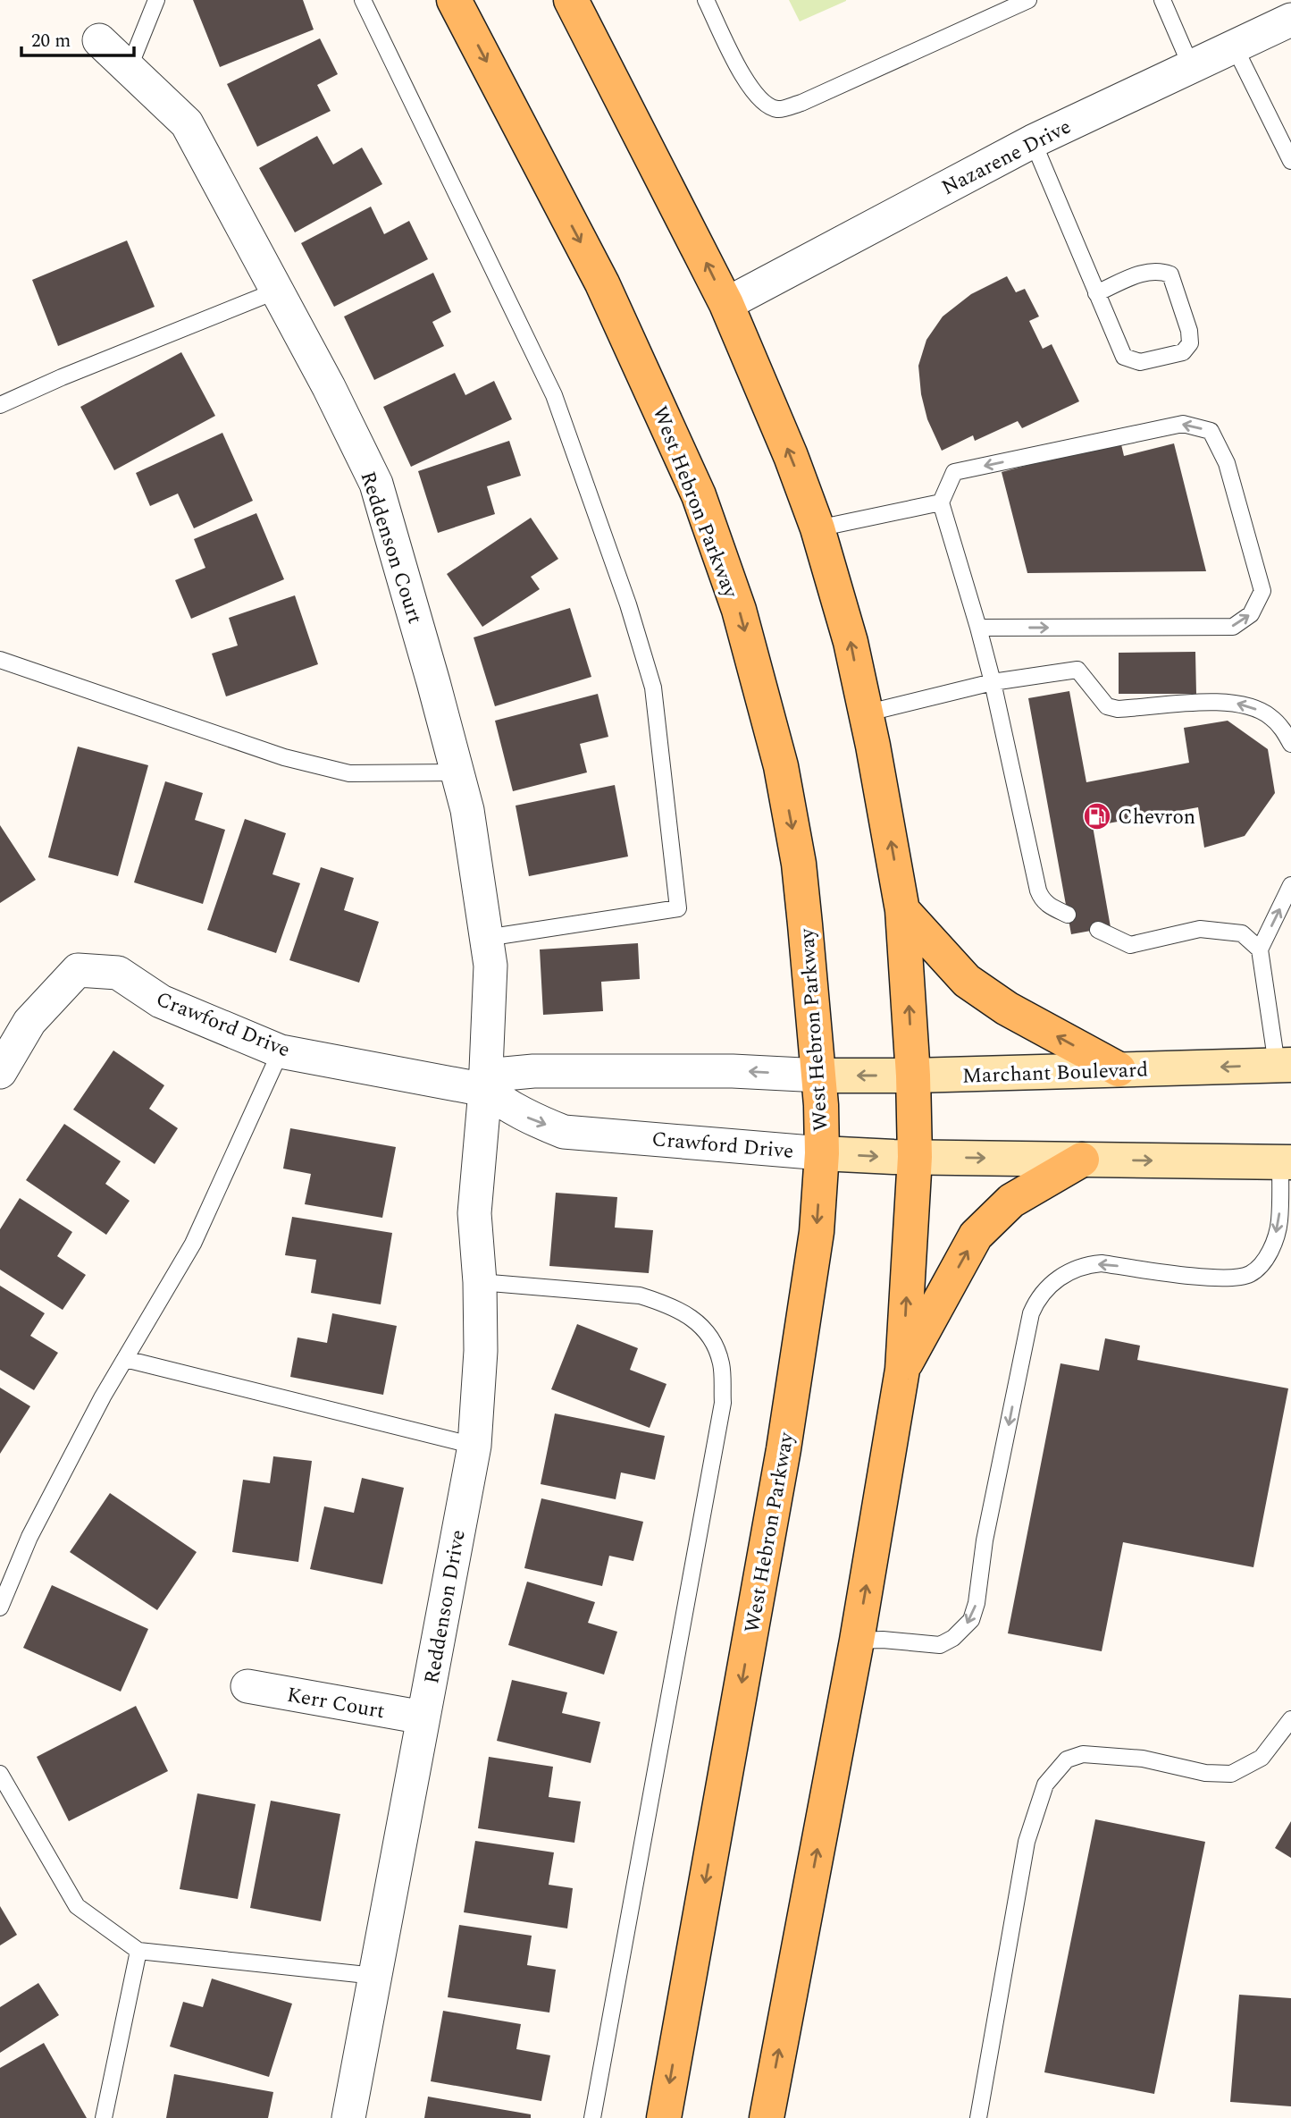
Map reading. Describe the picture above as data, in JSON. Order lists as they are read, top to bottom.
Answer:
{
  "streets": {
    "main road": ["West Hebron Parkway"],
    "street": [
      "Nazarene Drive",
      "Reddenson Court",
      "Crawford Drive",
      "Marchant Boulevard",
      "Reddenson Drive",
      "Kerr Court"
    ]
  },
  "crossings": [
    ["West Hebron Parkway", "Crawford Drive"],
    ["West Hebron Parkway", "Marchant Boulevard"],
    ["Reddenson Court", "Crawford Drive"],
    ["Reddenson Court", "Reddenson Drive"],
    ["Crawford Drive", "Reddenson Drive"],
    ["Reddenson Drive", "Kerr Court"]
  ],
  "places": {
    "fuel station": ["Chevron"]
  },
  "scale_bar": "20 m"
}
